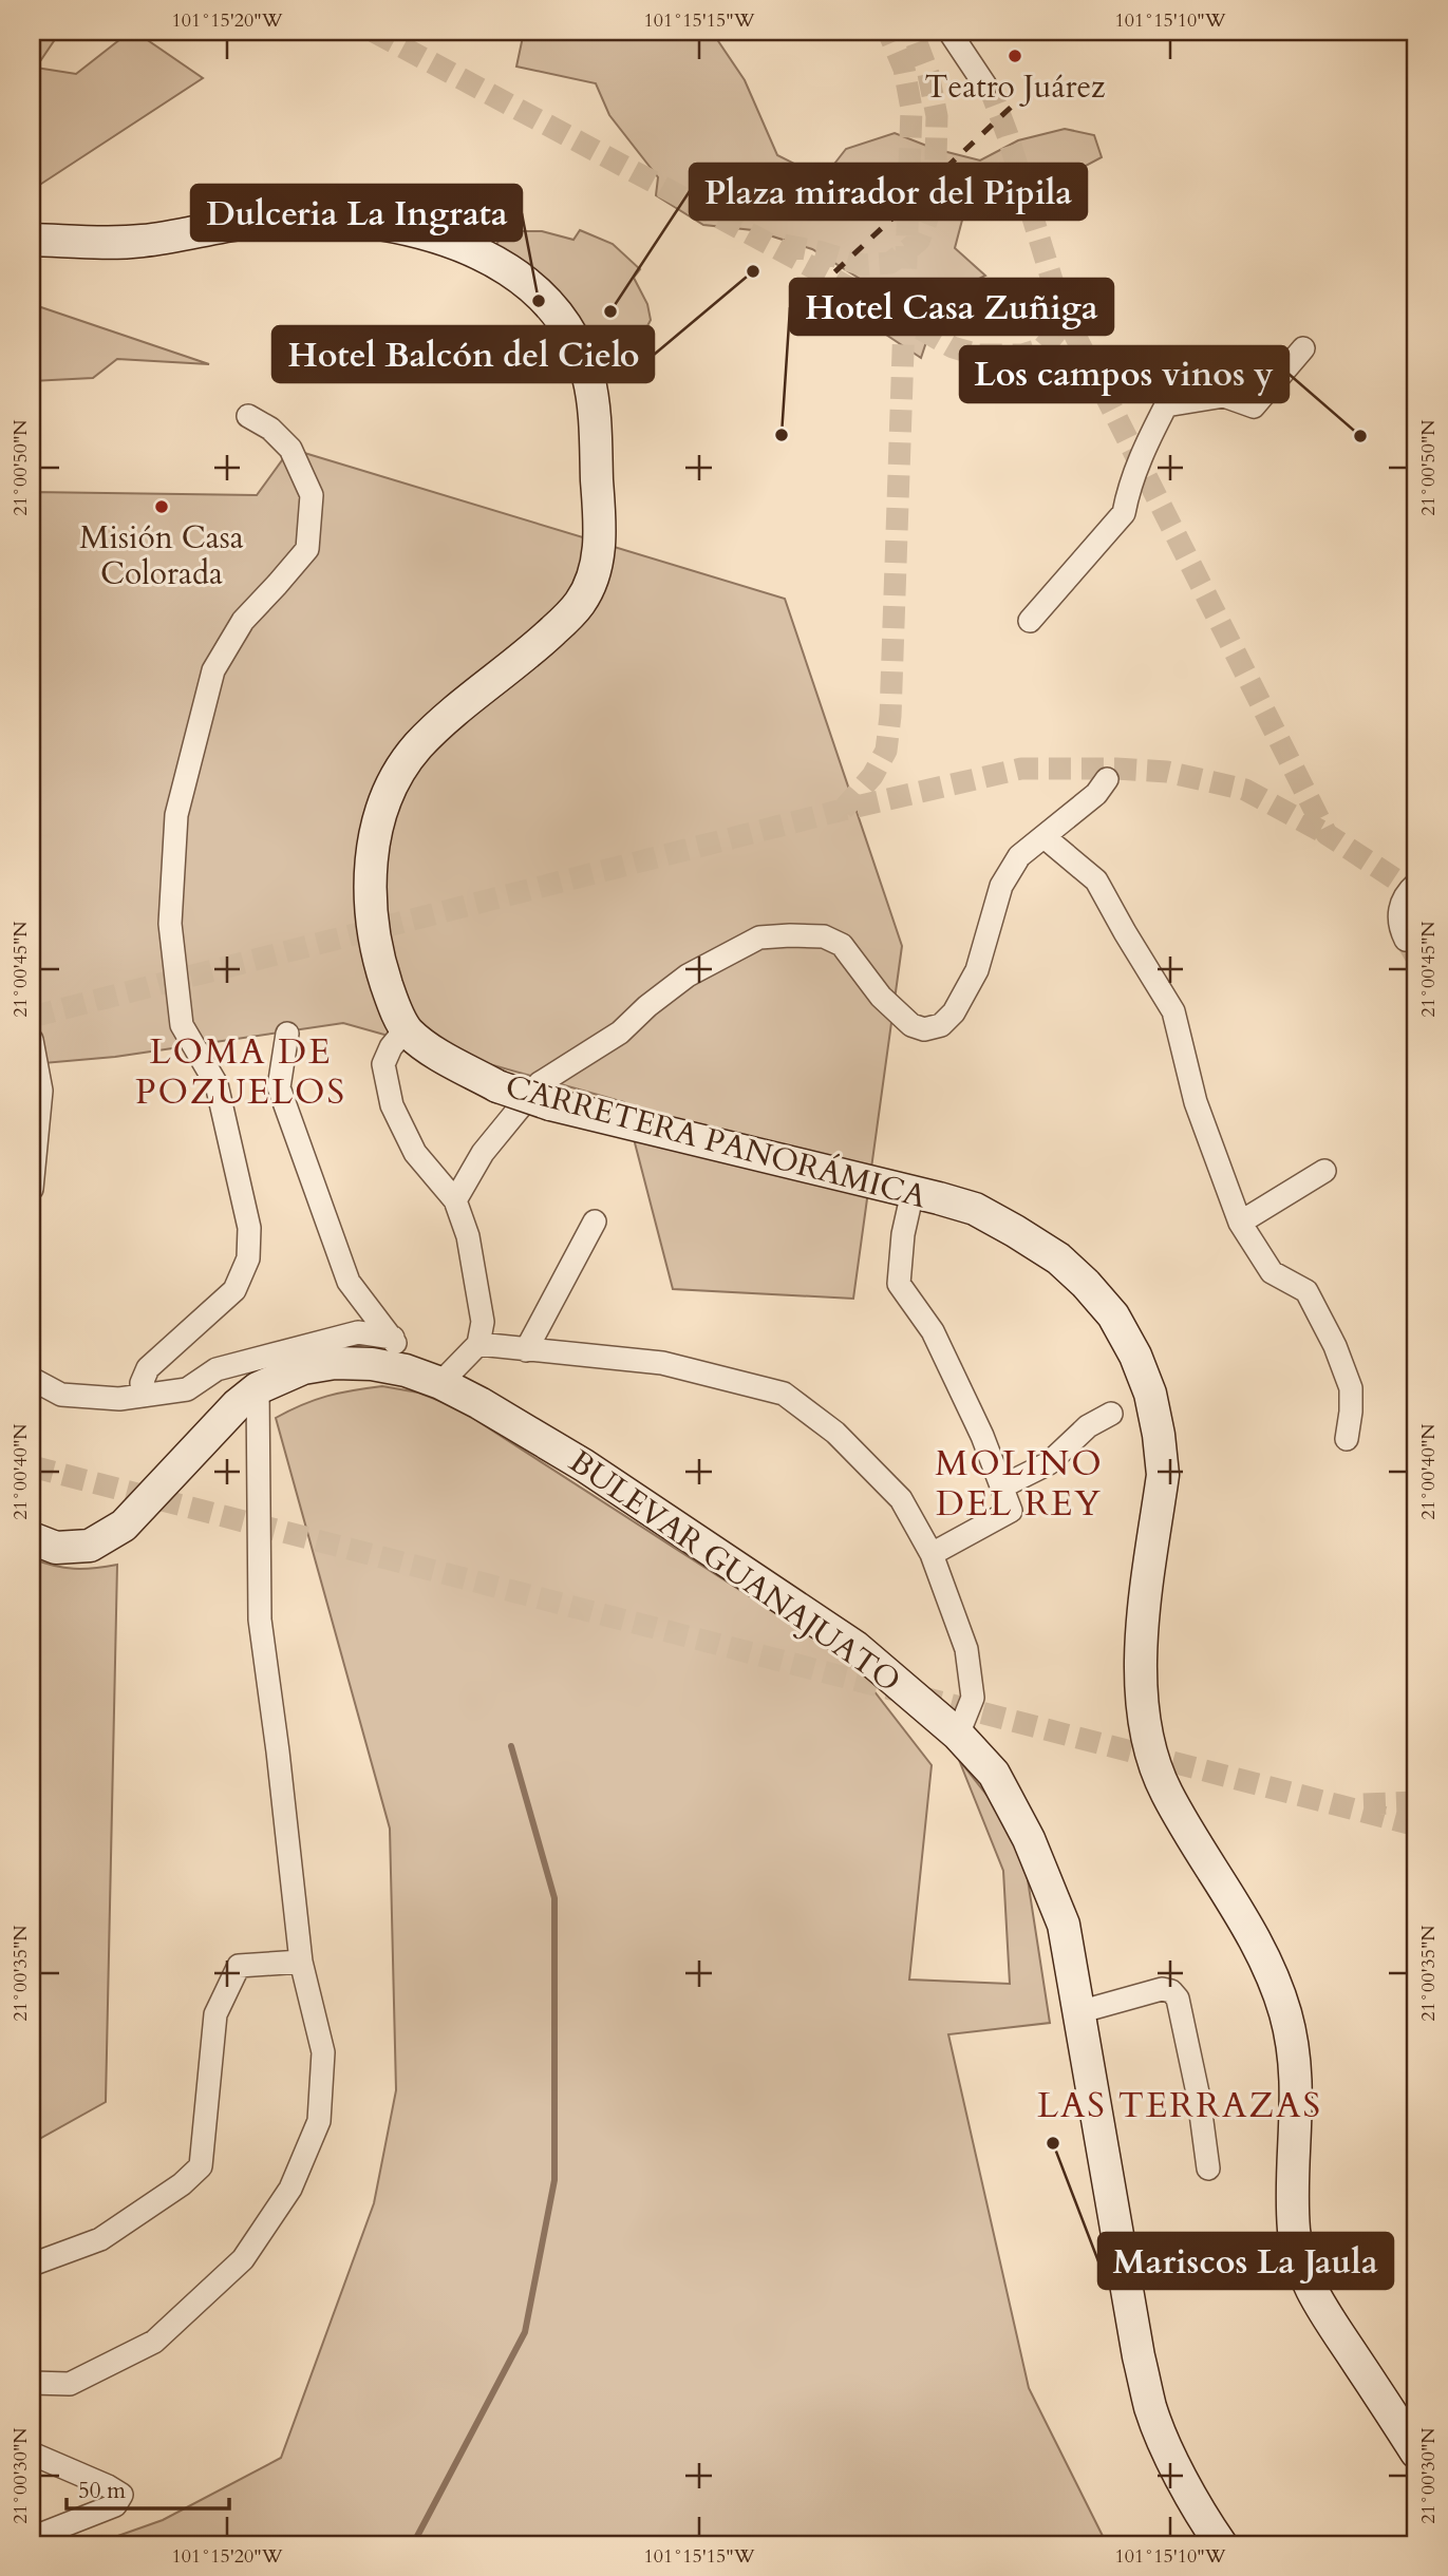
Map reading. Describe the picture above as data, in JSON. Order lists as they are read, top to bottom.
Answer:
{
  "streets": {
    "street": ["CARRETERA PANORÁMICA", "BULEVAR GUANAJUATO"]
  },
  "districts": ["LOMA DE POZUELOS", "MOLINO DEL REY", "LAS TERRAZAS"],
  "places": [
    "Teatro Juárez",
    "Hotel Balcón del Cielo",
    "Dulceria La Ingrata",
    "Plaza mirador del Pipila",
    "Hotel Casa Zuñiga",
    "Los campos vinos y",
    "Misión Casa Colorada",
    "Mariscos La Jaula"
  ],
  "scale_bar": "50 m",
  "coordinates": [
    "101°15'20\"W",
    "101°15'15\"W",
    "101°15'10\"W",
    "21°00'50\"N",
    "21°00'45\"N",
    "21°00'40\"N",
    "21°00'35\"N",
    "21°00'30\"N"
  ]
}
